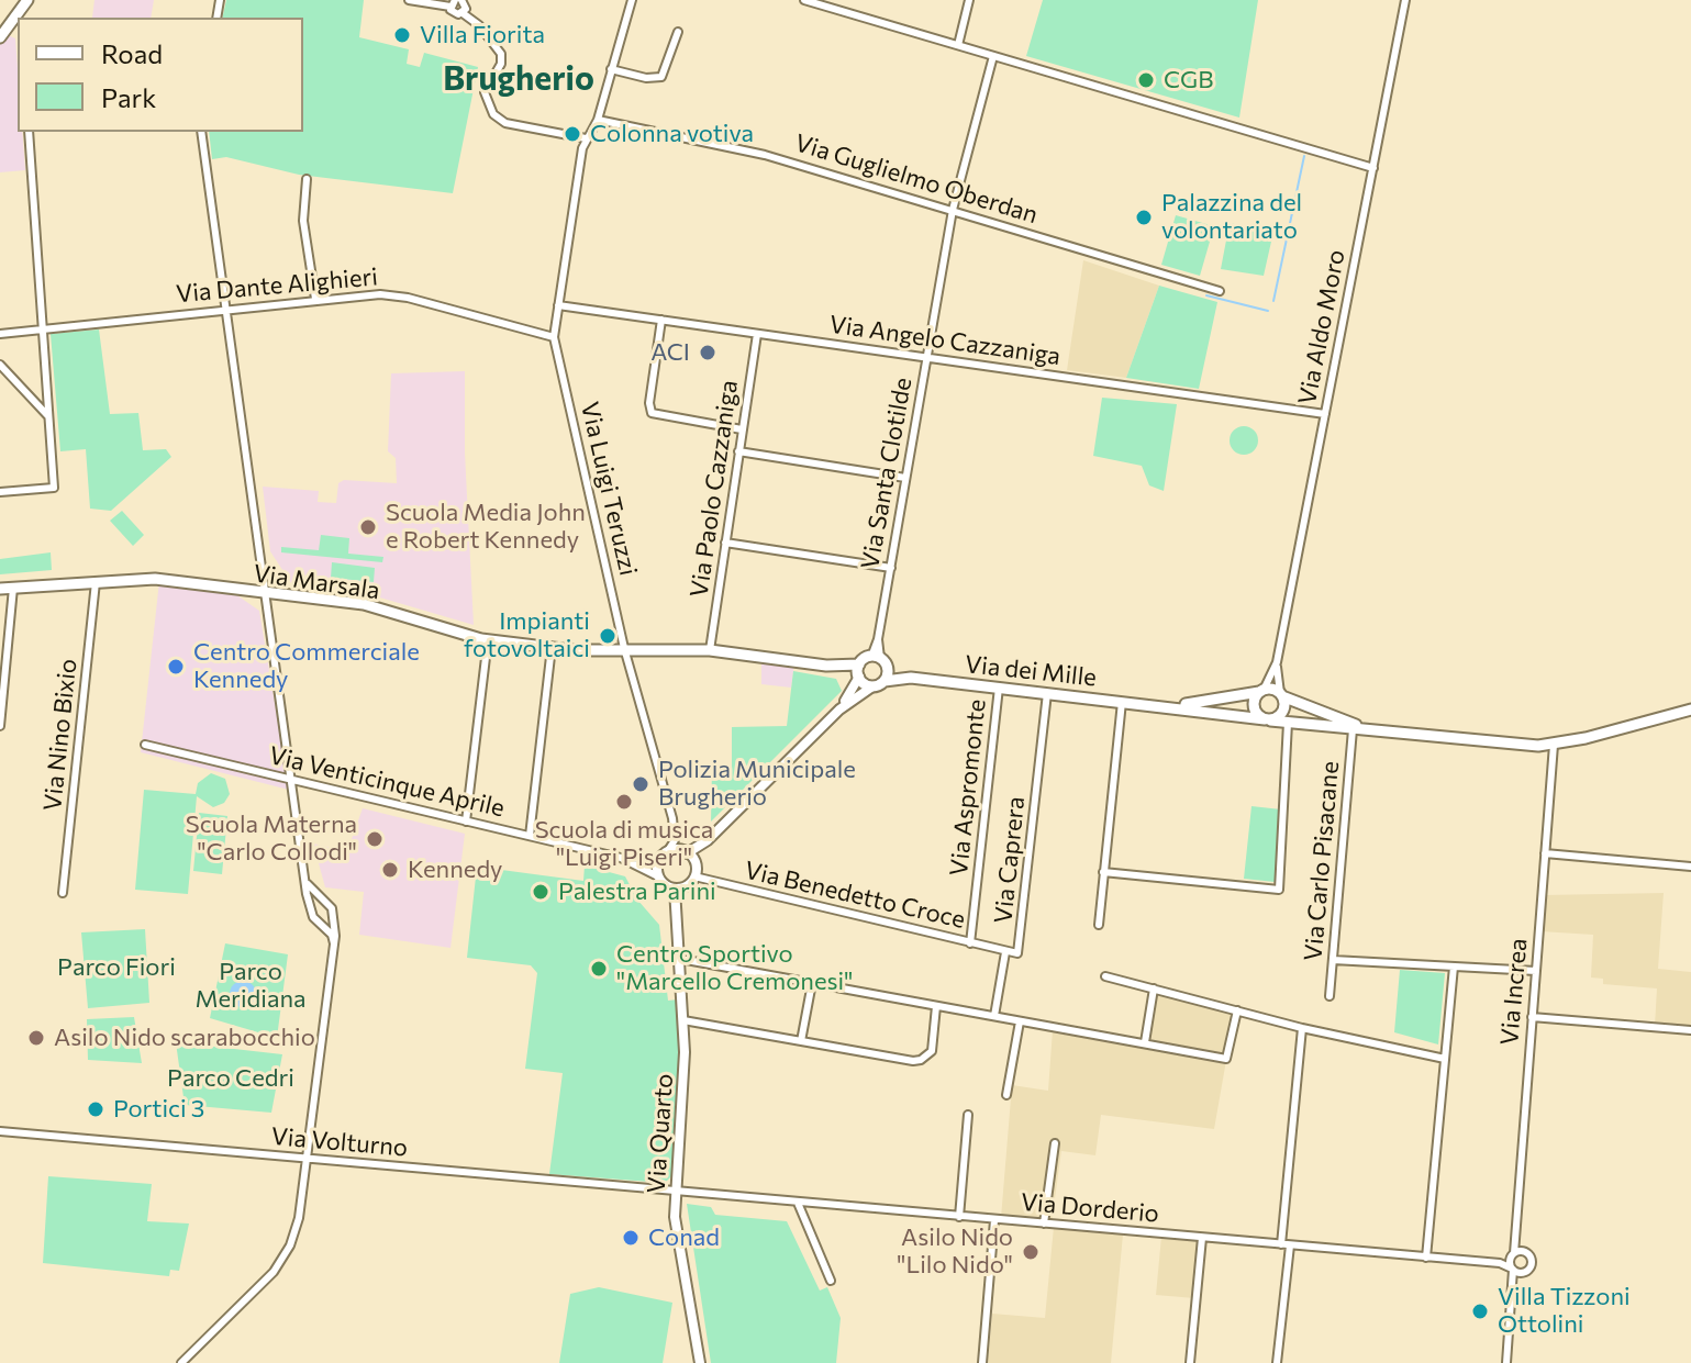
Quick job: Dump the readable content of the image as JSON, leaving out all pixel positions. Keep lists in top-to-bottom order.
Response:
{
  "streets": {
    "main road": ["Via Marsala", "Via dei Mille"],
    "street": [
      "Via Guglielmo Oberdan",
      "Via Dante Alighieri",
      "Via Aldo Moro",
      "Via Angelo Cazzaniga",
      "Via Santa Clotilde",
      "Via Luigi Teruzzi",
      "Via Paolo Cazzaniga",
      "Via Nino Bixio",
      "Via Venticinque Aprile",
      "Via Aspromonte",
      "Via Caprera",
      "Via Carlo Pisacane",
      "Via Benedetto Croce",
      "Via Increa",
      "Via Quarto",
      "Via Volturno",
      "Via Dorderio"
    ]
  },
  "crossings": [
    ["Via Guglielmo Oberdan", "Via Santa Clotilde"],
    ["Via Dante Alighieri", "Via Luigi Teruzzi"],
    ["Via Aldo Moro", "Via Angelo Cazzaniga"],
    ["Via Aldo Moro", "Via dei Mille"],
    ["Via Angelo Cazzaniga", "Via Santa Clotilde"],
    ["Via Angelo Cazzaniga", "Via Paolo Cazzaniga"],
    ["Via Santa Clotilde", "Via dei Mille"],
    ["Via Luigi Teruzzi", "Via Marsala"],
    ["Via Marsala", "Via Nino Bixio"],
    ["Via dei Mille", "Via Aspromonte"],
    ["Via dei Mille", "Via Caprera"],
    ["Via dei Mille", "Via Carlo Pisacane"],
    ["Via dei Mille", "Via Increa"],
    ["Via Venticinque Aprile", "Via Benedetto Croce"],
    ["Via Venticinque Aprile", "Via Quarto"],
    ["Via Aspromonte", "Via Benedetto Croce"],
    ["Via Caprera", "Via Benedetto Croce"],
    ["Via Benedetto Croce", "Via Quarto"],
    ["Via Increa", "Via Dorderio"],
    ["Via Quarto", "Via Volturno"],
    ["Via Quarto", "Via Dorderio"],
    ["Via Volturno", "Via Dorderio"]
  ],
  "districts": ["Brugherio"],
  "parks": ["Parco Fiori", "Parco Meridiana", "Parco Cedri"],
  "places": [
    "Villa Fiorita",
    "CGB",
    "Colonna votiva",
    "Palazzina del volontariato",
    "ACI",
    "Scuola Media John e Robert Kennedy",
    "Impianti fotovoltaici",
    "Centro Commerciale Kennedy",
    "Polizia Municipale Brugherio",
    "Scuola di musica \"Luigi Piseri\"",
    "Scuola Materna \"Carlo Collodi\"",
    "Kennedy",
    "Palestra Parini",
    "Centro Sportivo \"Marcello Cremonesi\"",
    "Asilo Nido scarabocchio",
    "Portici 3",
    "Conad",
    "Asilo Nido \"Lilo Nido\"",
    "Villa Tizzoni Ottolini"
  ],
  "legend": ["Road", "Park"]
}
